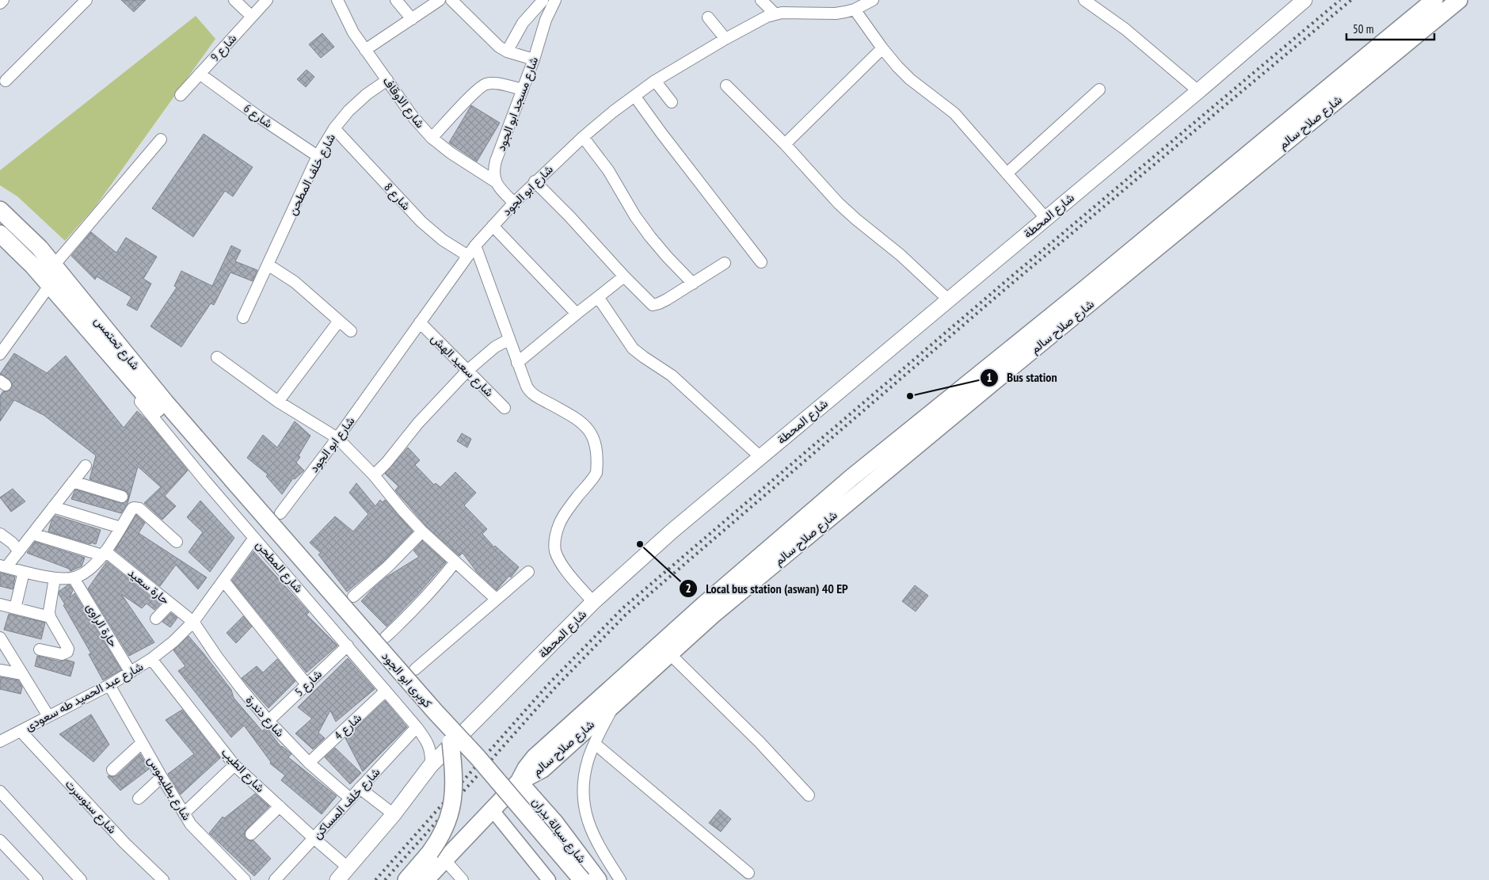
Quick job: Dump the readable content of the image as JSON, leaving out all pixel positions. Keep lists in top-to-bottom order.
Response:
{
  "streets": {
    "main road": [
      "شارع صلاح سالم",
      "شارع المحطة",
      "شارع تحتمس",
      "كوبرى ابو الجود",
      "شارع سيالة بدران"
    ],
    "street": [
      "شارع 9",
      "شارع الاوقاف",
      "شارع مسجد ابو الجود",
      "شارع 6",
      "شارع خلف المطحن",
      "شارع ابو الجود",
      "شارع 8",
      "شارع سعيد الهش",
      "شارع المطحن",
      "حارة سعيد",
      "حارة الراوى",
      "شارع 5",
      "شارع عبد الحميد طه سعودى",
      "شارع دندرة",
      "شارع 4",
      "شارع الطيب",
      "شارع بطليموس",
      "شارع خلف المساكن",
      "شارع سنوسرت"
    ]
  },
  "crossings": [
    ["شارع 9", "شارع 6"],
    ["شارع الاوقاف", "شارع مسجد ابو الجود"],
    ["شارع الاوقاف", "شارع خلف المطحن"],
    ["شارع 6", "شارع خلف المطحن"],
    ["شارع صلاح سالم", "شارع سيالة بدران"],
    ["شارع خلف المطحن", "شارع 8"],
    ["شارع ابو الجود", "شارع 8"],
    ["شارع ابو الجود", "شارع سعيد الهش"],
    ["شارع المحطة", "شارع المطحن"],
    ["شارع المحطة", "شارع الطيب"],
    ["شارع تحتمس", "شارع المطحن"],
    ["شارع تحتمس", "كوبرى ابو الجود"],
    ["شارع المطحن", "شارع 5"],
    ["شارع المطحن", "شارع عبد الحميد طه سعودى"],
    ["شارع المطحن", "شارع 4"],
    ["شارع المطحن", "شارع خلف المساكن"],
    ["حارة سعيد", "شارع عبد الحميد طه سعودى"],
    ["حارة سعيد", "شارع دندرة"],
    ["حارة الراوى", "شارع عبد الحميد طه سعودى"],
    ["شارع 5", "شارع دندرة"],
    ["شارع عبد الحميد طه سعودى", "شارع دندرة"],
    ["شارع عبد الحميد طه سعودى", "شارع الطيب"],
    ["شارع عبد الحميد طه سعودى", "شارع بطليموس"],
    ["شارع عبد الحميد طه سعودى", "شارع سنوسرت"],
    ["شارع دندرة", "شارع 4"],
    ["شارع دندرة", "شارع خلف المساكن"],
    ["شارع الطيب", "شارع خلف المساكن"]
  ],
  "places": ["Bus station", "Local bus station (aswan) 40 EP"],
  "scale_bar": "50 m"
}
